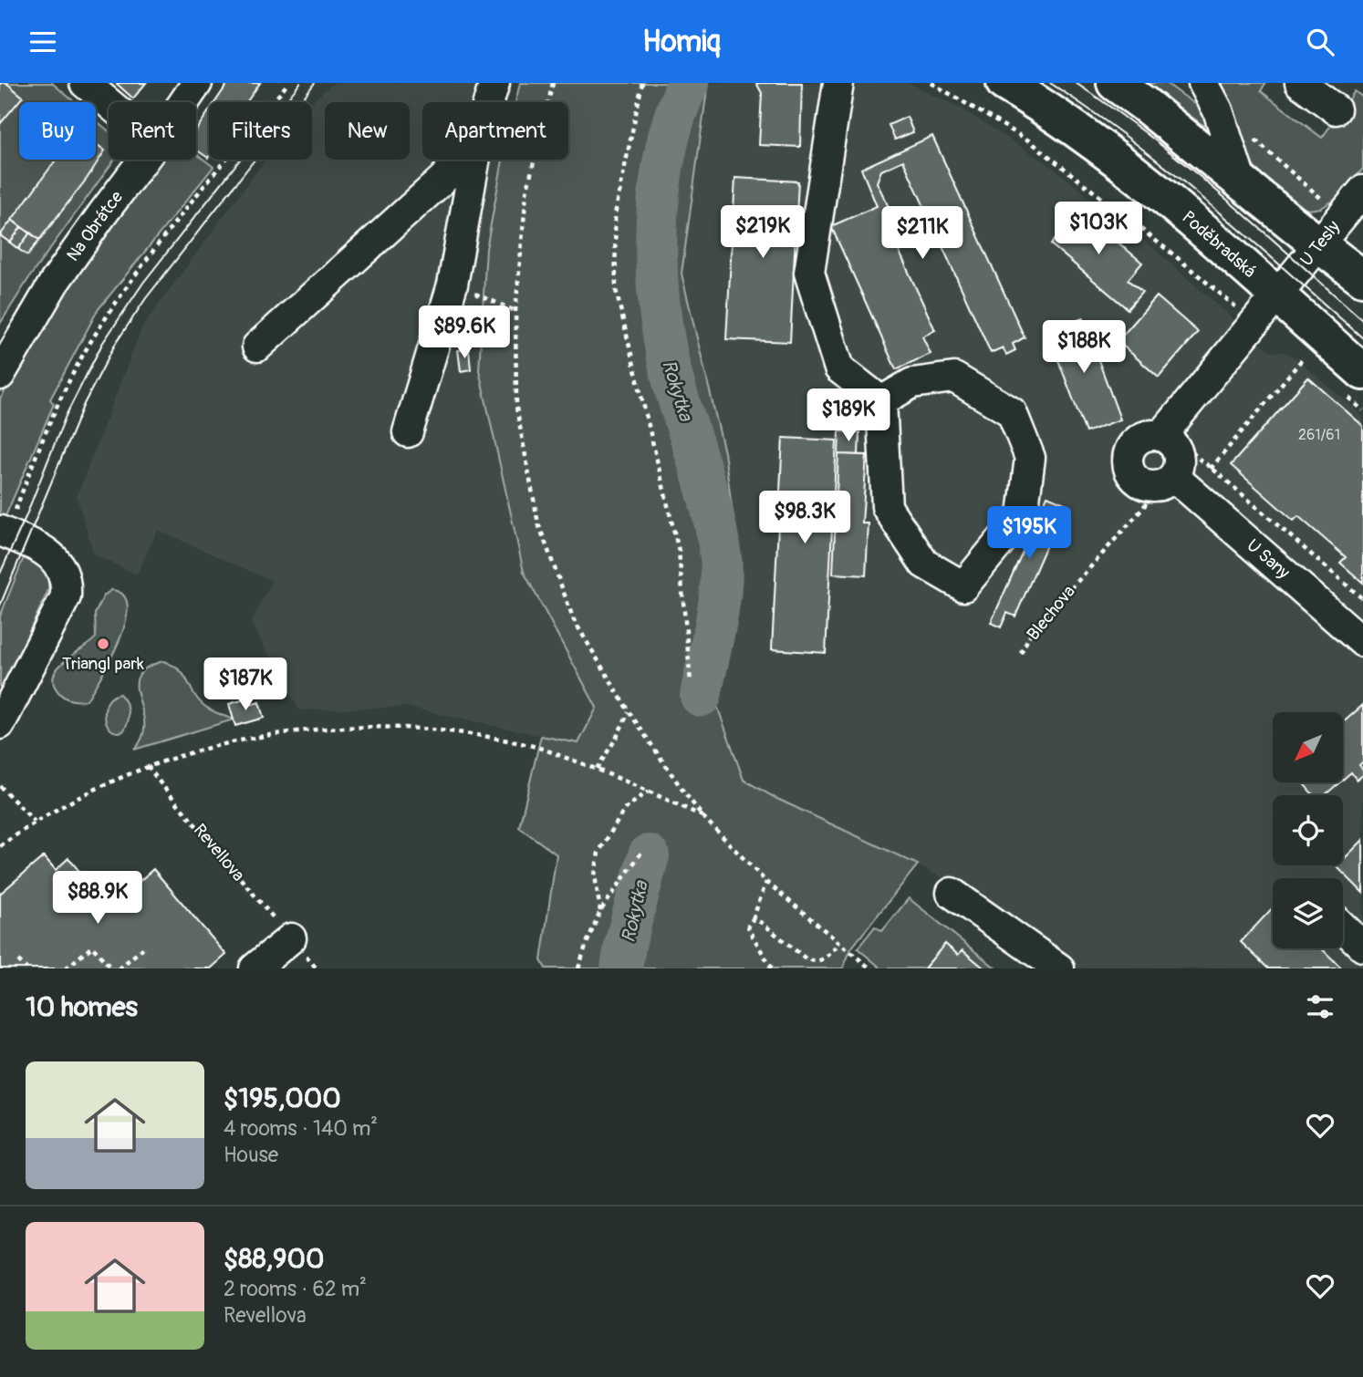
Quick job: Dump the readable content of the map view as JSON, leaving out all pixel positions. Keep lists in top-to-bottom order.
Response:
{
  "streets": {
    "main road": ["Poděbradská"],
    "street": ["Na Obrátce", "U Tesly", "U Sany"],
    "path": ["Blechova", "Revellova"]
  },
  "crossings": [
    ["U Tesly", "Poděbradská"],
    ["U Sany", "Blechova"]
  ],
  "water": ["Rokytka"],
  "places": ["Triangl park"],
  "house_numbers": ["261/61"],
  "north": "bottom left",
  "page": {
    "header": "Homiq",
    "chip": [
      "Buy",
      "Rent",
      "Filters",
      "New",
      "Apartment"
    ],
    "price": [
      "$103K",
      "$219K",
      "$211K",
      "$89.6K",
      "$188K",
      "$189K",
      "$98.3K",
      "$195K",
      "$187K",
      "$88.9K"
    ],
    "heading": "10 homes",
    "list": [
      {
        "name": "$195,000",
        "note": "4 rooms · 140 m² · House"
      },
      {
        "name": "$88,900",
        "note": "2 rooms · 62 m² · Revellova"
      }
    ]
  }
}
